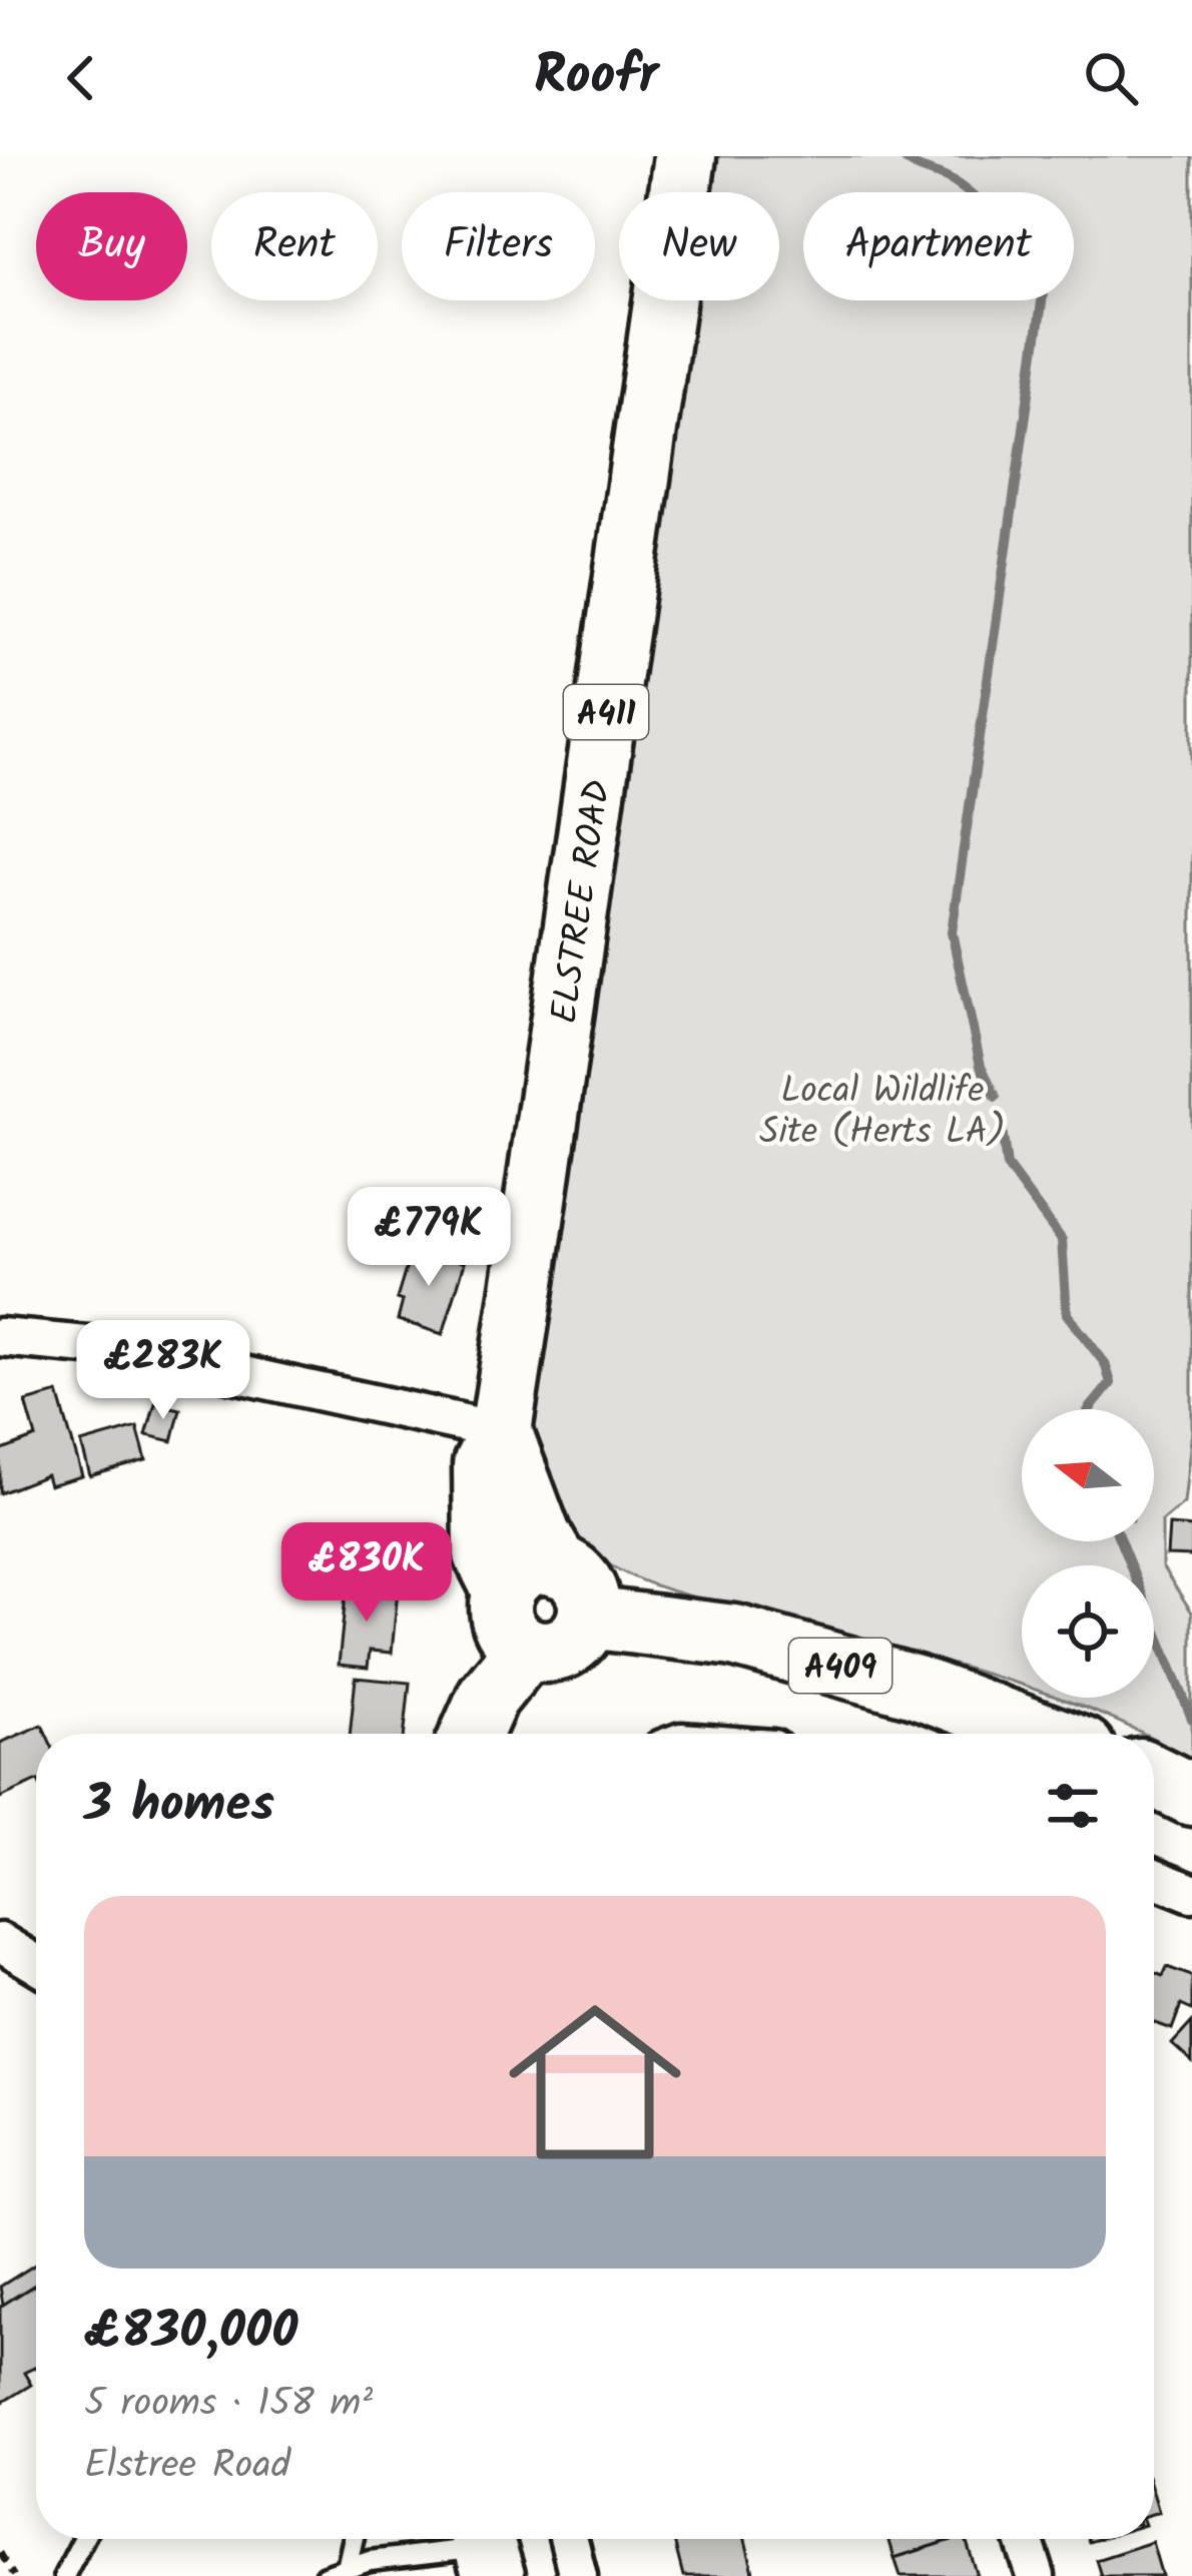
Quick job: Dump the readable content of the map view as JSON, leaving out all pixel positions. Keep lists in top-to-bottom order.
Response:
{
  "streets": {
    "main road": ["A411", "ELSTREE ROAD", "A409"]
  },
  "crossings": [
    ["ELSTREE ROAD", "A409"]
  ],
  "parks": ["Local Wildlife Site (Herts LA)"],
  "north": "left",
  "page": {
    "header": "Roofr",
    "chip": [
      "Buy",
      "Rent",
      "Filters",
      "New",
      "Apartment"
    ],
    "price": ["£779K", "£283K", "£830K"],
    "heading": "3 homes",
    "list": [
      {
        "name": "£830,000",
        "note": "5 rooms · 158 m² · Elstree Road"
      }
    ]
  }
}
